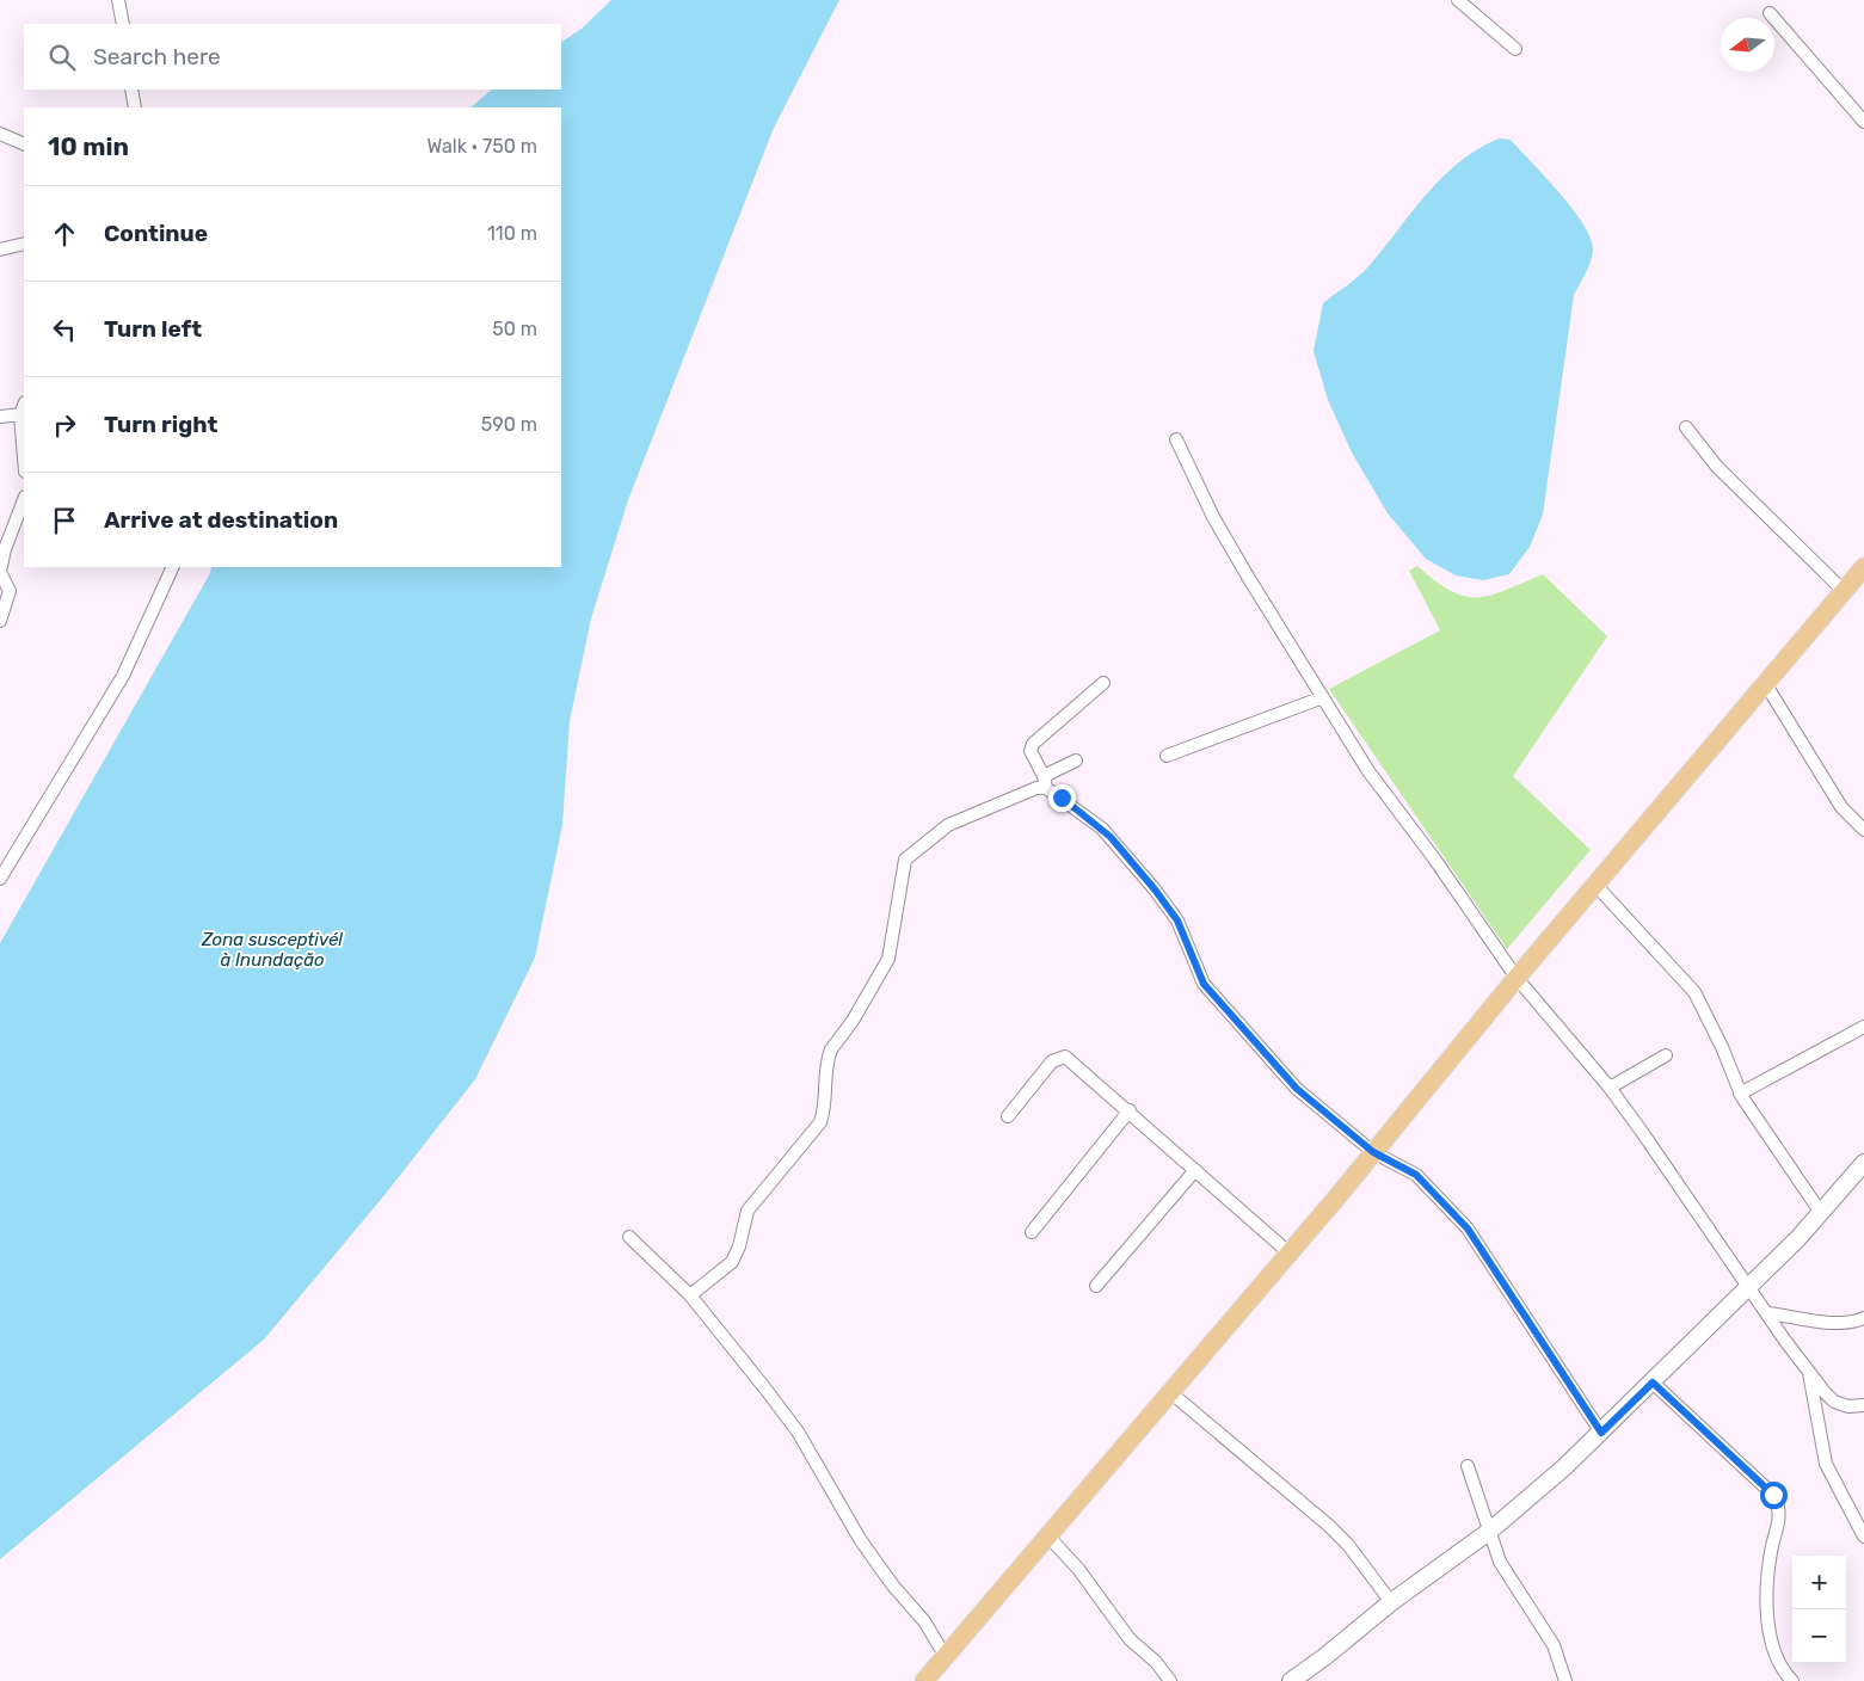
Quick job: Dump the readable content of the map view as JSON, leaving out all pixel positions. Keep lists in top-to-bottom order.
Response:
{
  "water": ["Zona susceptivél à Inundação"],
  "north": "left",
  "page": {
    "search": "Search here",
    "heading": ["10 min", "Walk · 750 m"],
    "list": [
      ["Continue", "110 m"],
      ["Turn left", "50 m"],
      ["Turn right", "590 m"],
      "Arrive at destination"
    ],
    "map_buttons": ["+", "−"]
  }
}
